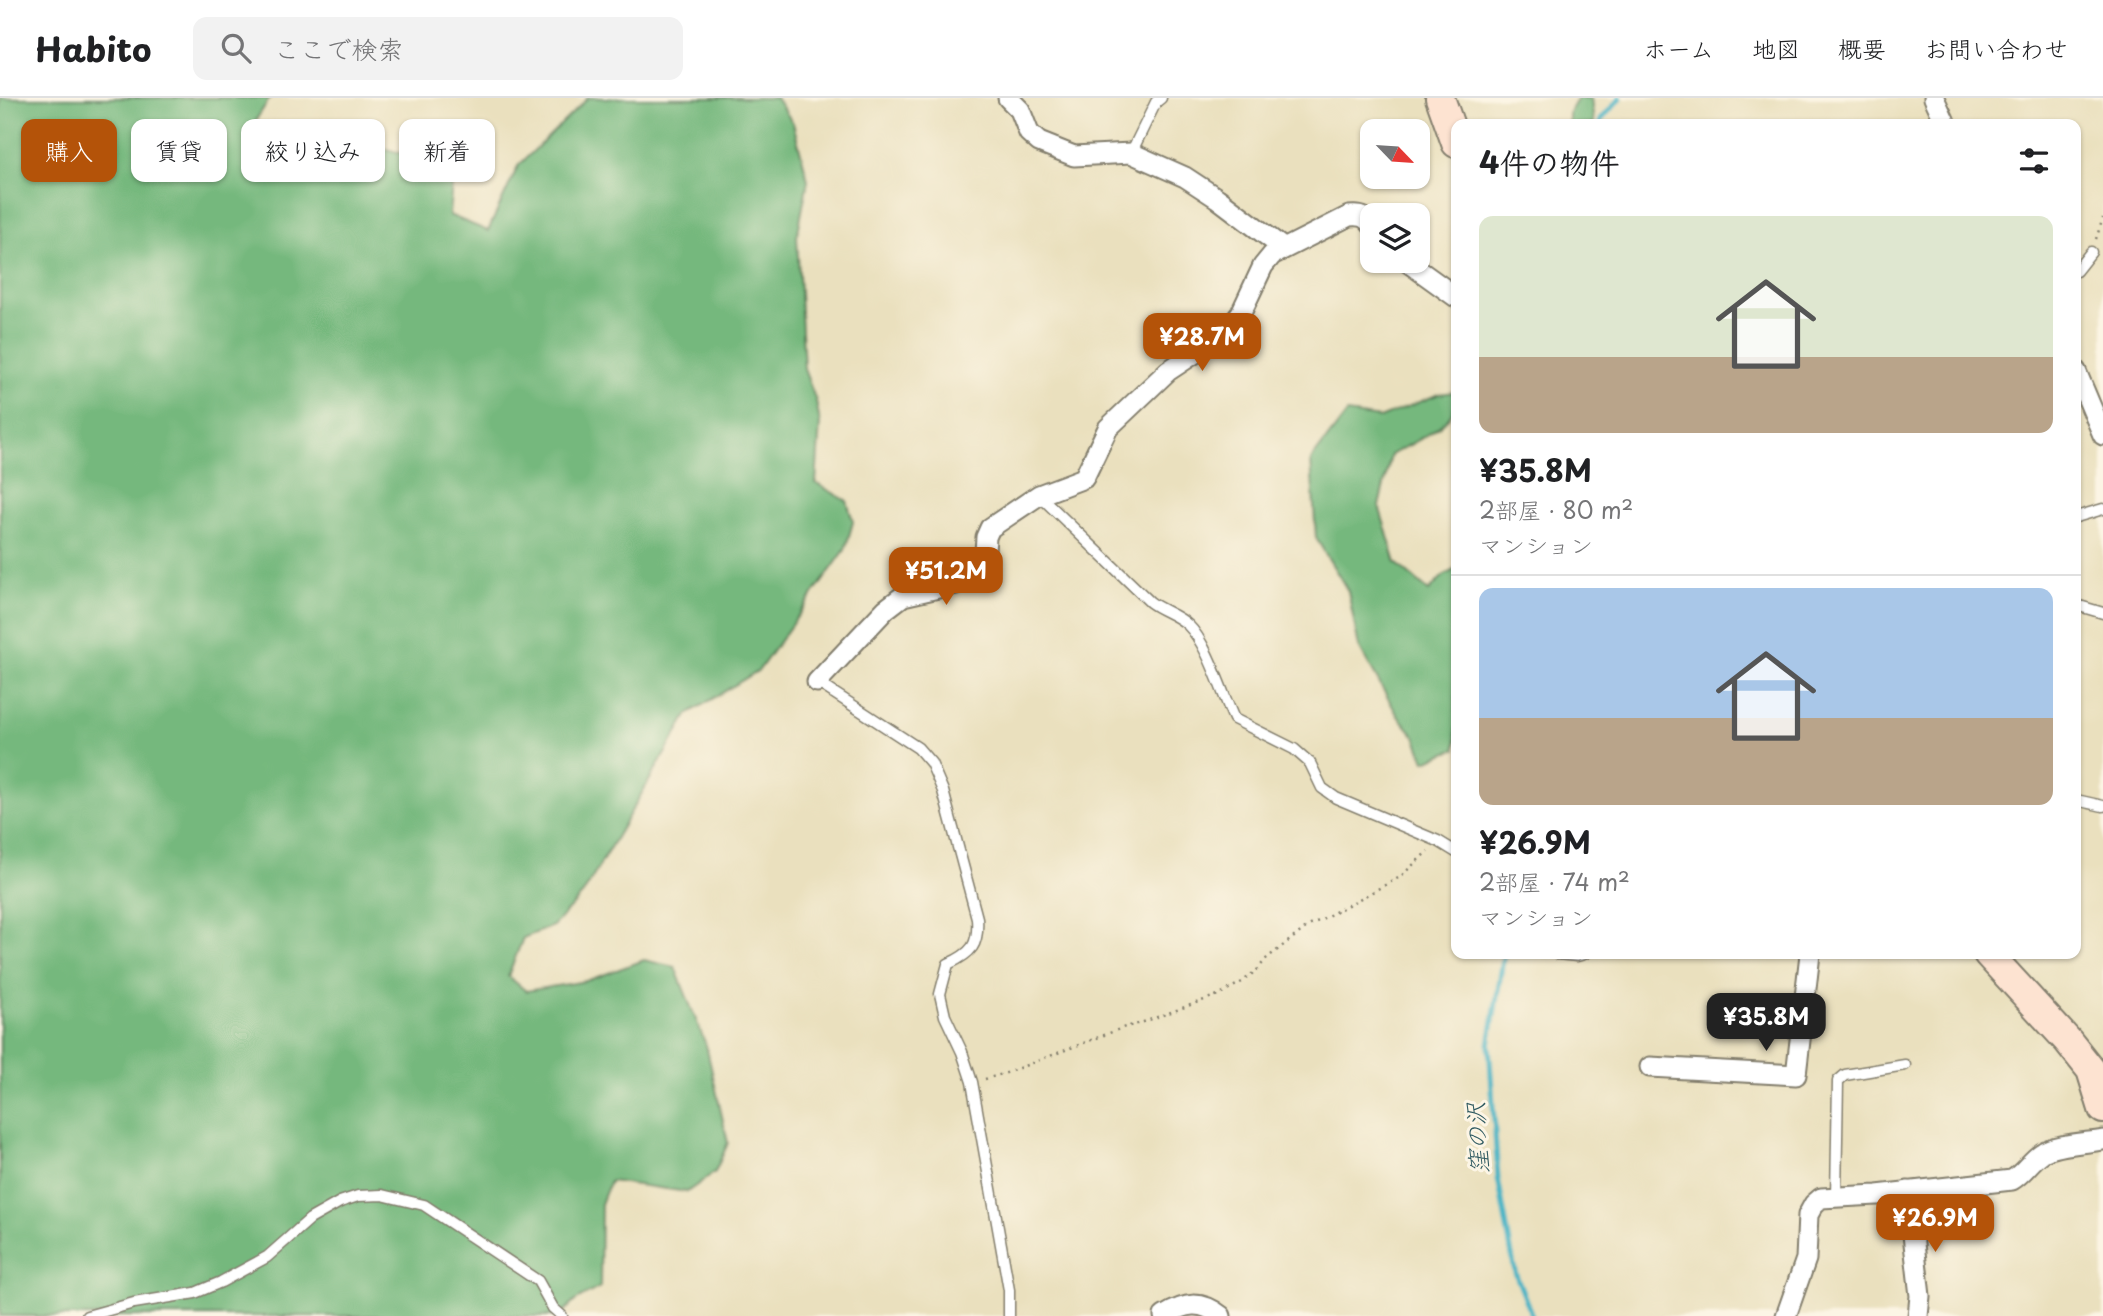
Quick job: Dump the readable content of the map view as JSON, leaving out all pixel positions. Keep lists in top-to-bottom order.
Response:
{
  "water": ["窪の沢"],
  "north": "bottom right",
  "page": {
    "header": "Habito",
    "search": "ここで検索",
    "nav": [
      "ホーム",
      "地図",
      "概要",
      "お問い合わせ"
    ],
    "chip": [
      "購入",
      "賃貸",
      "絞り込み",
      "新着"
    ],
    "heading": "4件の物件",
    "list": [
      {
        "name": "¥35.8M",
        "note": "2部屋 · 80 m² · マンション"
      },
      {
        "name": "¥26.9M",
        "note": "2部屋 · 74 m² · マンション"
      }
    ],
    "price": [
      "¥28.7M",
      "¥51.2M",
      "¥35.8M",
      "¥26.9M"
    ]
  }
}
